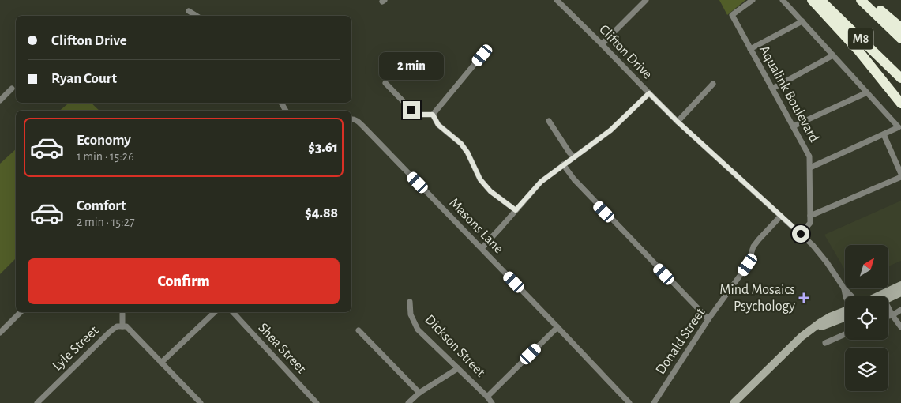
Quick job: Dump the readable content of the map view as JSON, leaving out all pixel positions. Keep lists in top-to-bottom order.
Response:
{
  "streets": {
    "highway": ["M8"],
    "street": [
      "Clifton Drive",
      "Aqualink Boulevard",
      "Masons Lane",
      "Donald Street",
      "Dickson Street",
      "Lyle Street",
      "Shea Street"
    ]
  },
  "crossings": [
    ["Clifton Drive", "Aqualink Boulevard"],
    ["Clifton Drive", "Donald Street"]
  ],
  "places": {
    "health": ["Mind Mosaics Psychology"]
  },
  "north": "top right",
  "page": {
    "banner": ["Clifton Drive", "Ryan Court"],
    "bubble": "2 min",
    "list": [
      {
        "name": "Economy",
        "note": "1 min · 15:26",
        "value": "$3.61"
      },
      {
        "name": "Comfort",
        "note": "2 min · 15:27",
        "value": "$4.88"
      }
    ],
    "buttons": "Confirm"
  }
}
